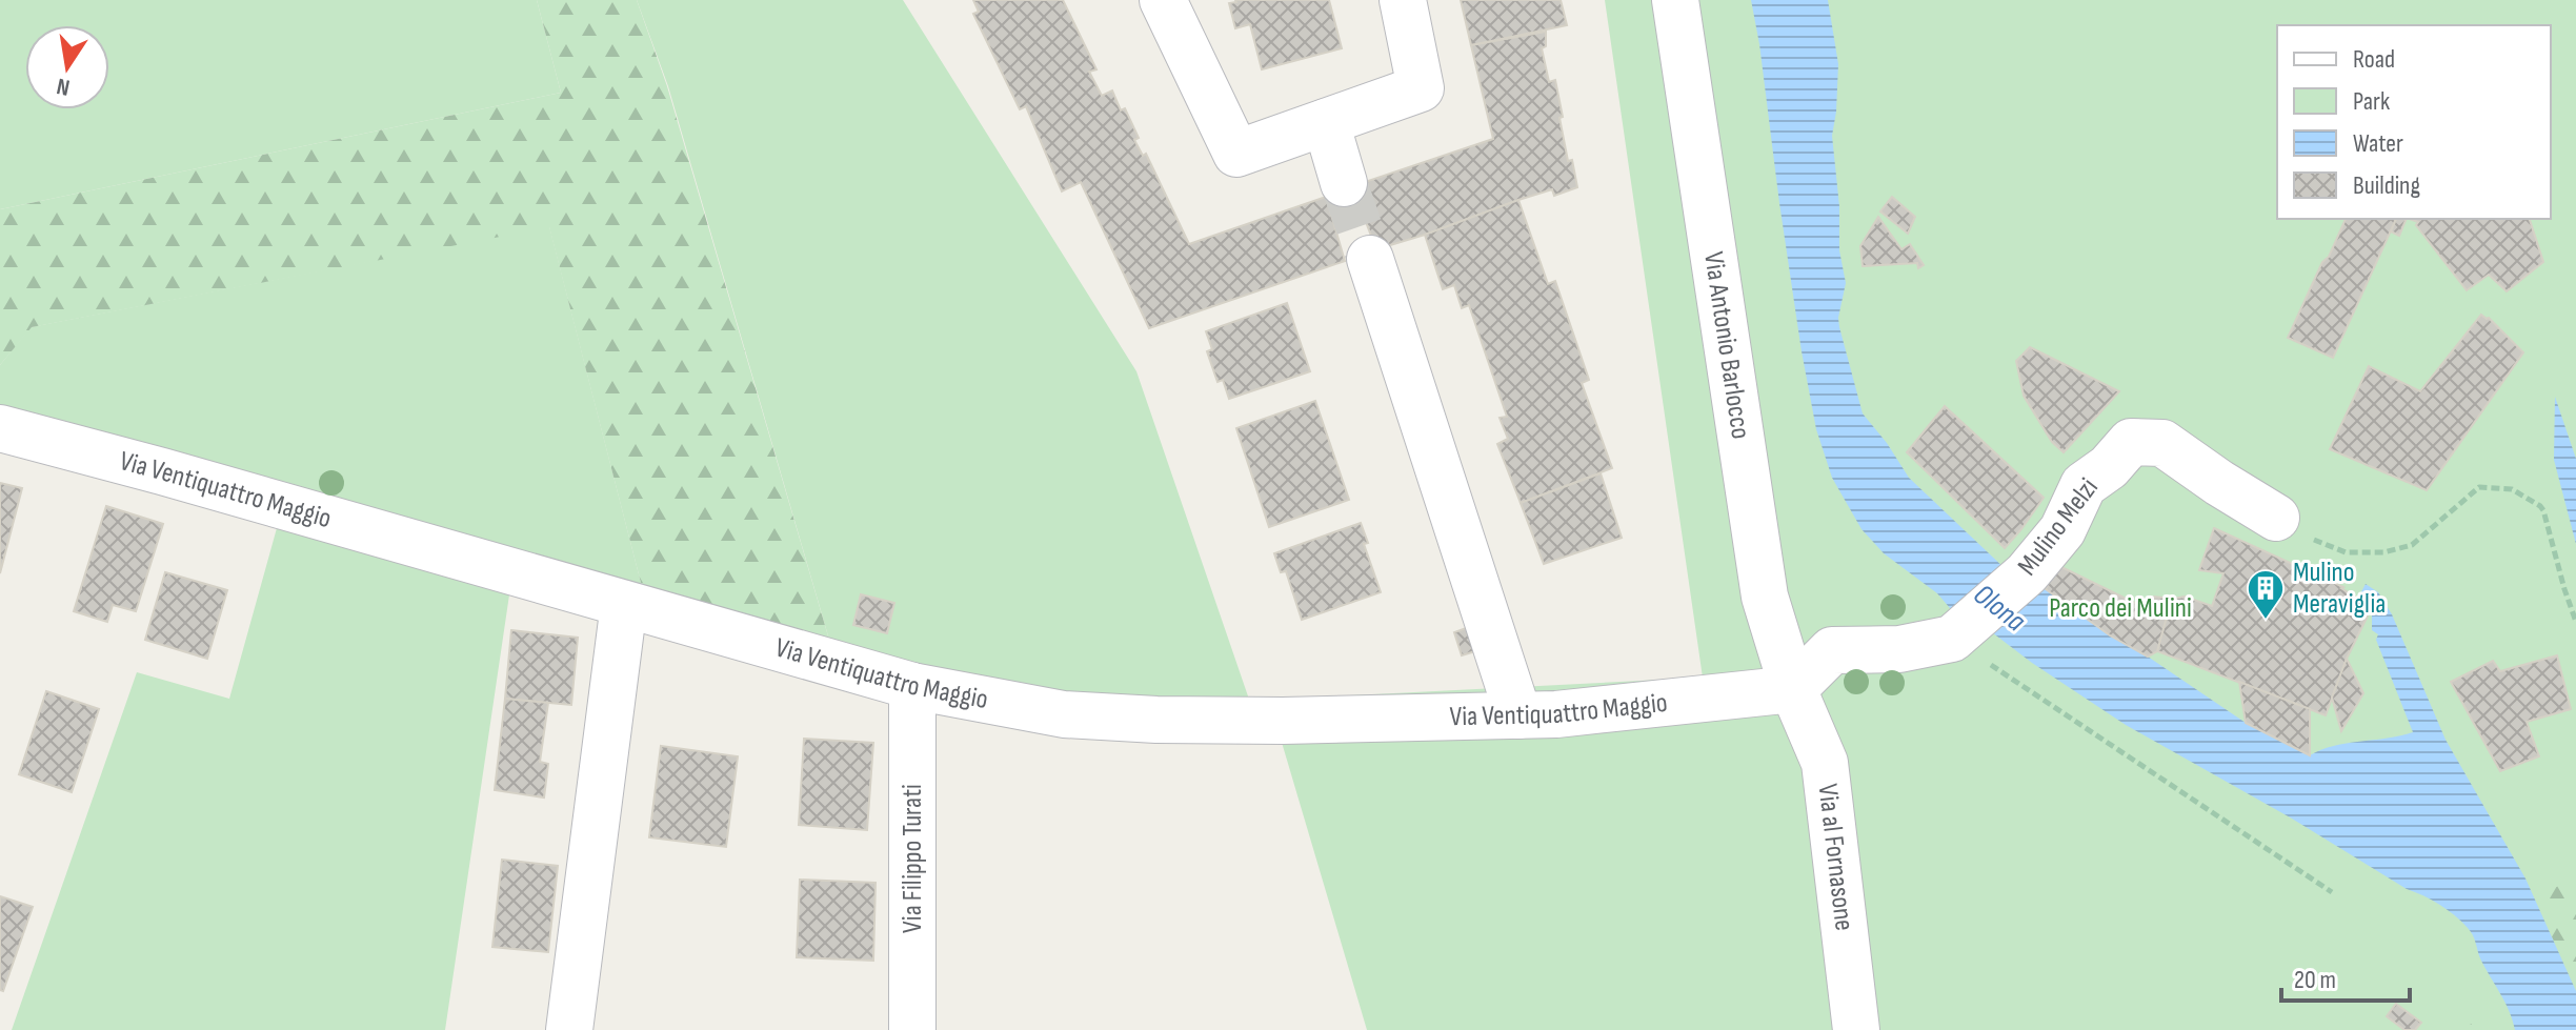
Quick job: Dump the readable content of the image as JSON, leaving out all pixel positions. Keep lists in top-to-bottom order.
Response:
{
  "streets": {
    "street": [
      "Via Antonio Barlocco",
      "Via Ventiquattro Maggio",
      "Mulino Melzi",
      "Via al Fornasone",
      "Via Filippo Turati"
    ]
  },
  "crossings": [
    ["Via Antonio Barlocco", "Via Ventiquattro Maggio"],
    ["Via Antonio Barlocco", "Mulino Melzi"],
    ["Via Antonio Barlocco", "Via al Fornasone"],
    ["Via Ventiquattro Maggio", "Mulino Melzi"],
    ["Via Ventiquattro Maggio", "Via al Fornasone"],
    ["Via Ventiquattro Maggio", "Via Filippo Turati"],
    ["Mulino Melzi", "Via al Fornasone"]
  ],
  "water": ["Olona"],
  "parks": ["Parco dei Mulini"],
  "places": {
    "building": ["Mulino Meraviglia"]
  },
  "legend": [
    "Road",
    "Park",
    "Water",
    "Building"
  ],
  "scale_bar": "20 m",
  "north": "bottom"
}
